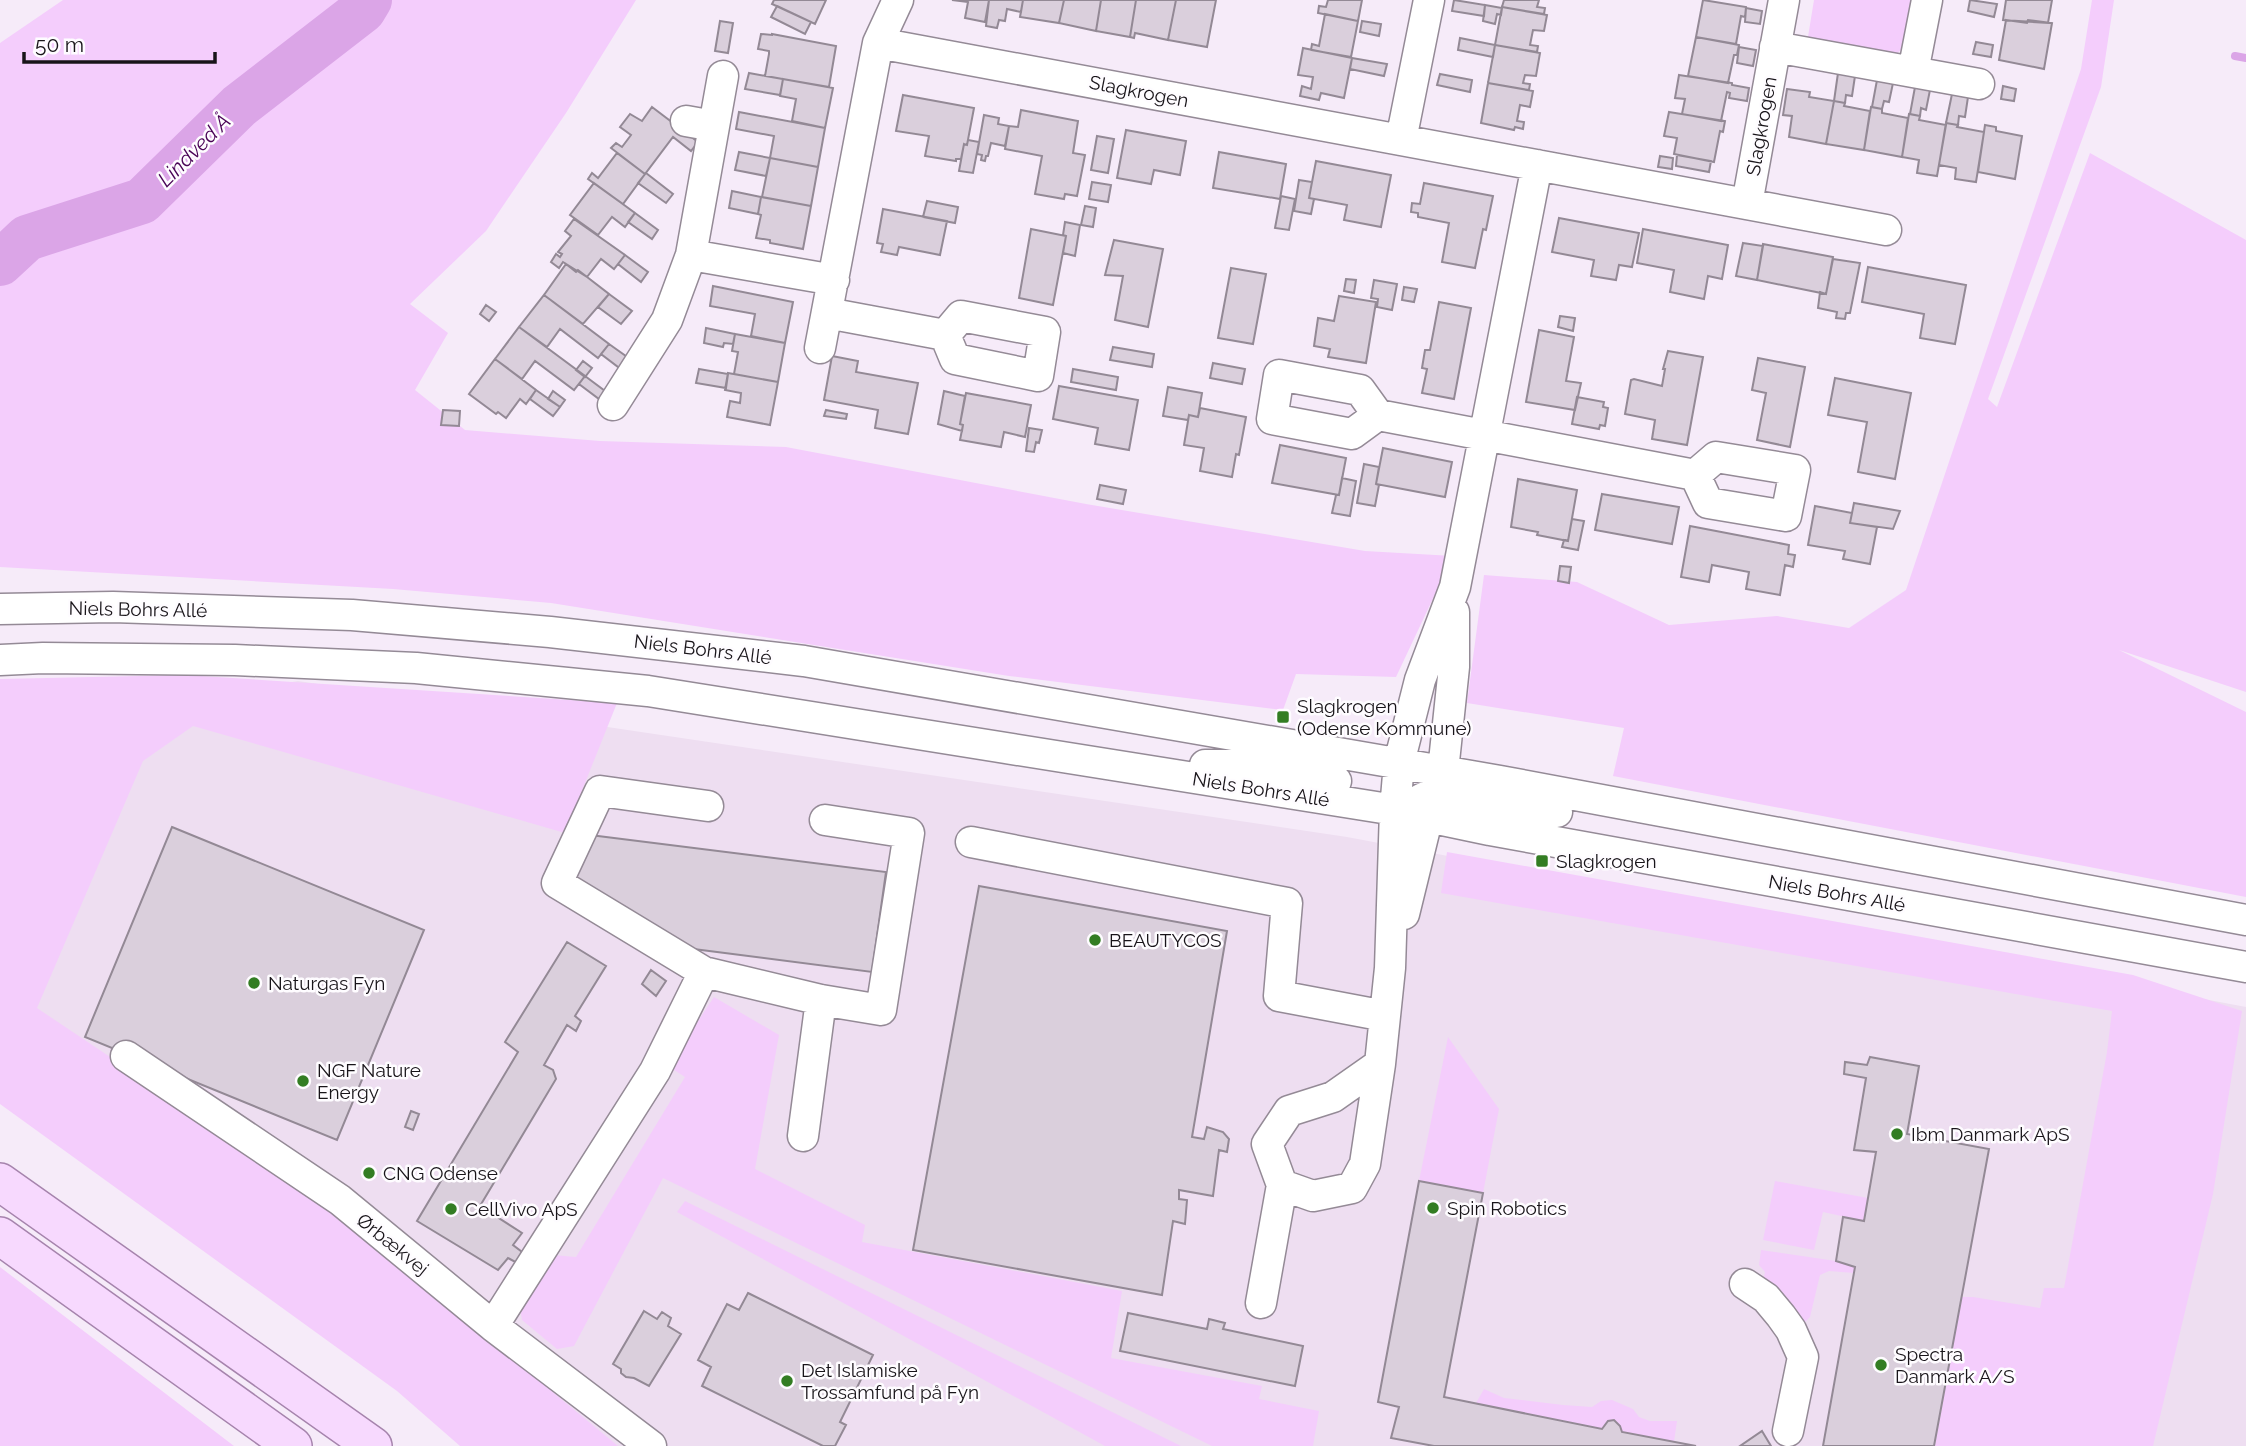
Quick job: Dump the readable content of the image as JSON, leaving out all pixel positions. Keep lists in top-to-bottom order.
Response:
{
  "streets": {
    "street": ["Slagkrogen", "Niels Bohrs Allé", "Ørbækvej"]
  },
  "water": ["Lindved Å"],
  "places": {
    "transit": ["Slagkrogen (Odense Kommune)", "Slagkrogen"],
    "other": [
      "BEAUTYCOS",
      "Naturgas Fyn",
      "NGF Nature Energy",
      "Ibm Danmark ApS",
      "CNG Odense",
      "Spin Robotics",
      "CellVivo ApS",
      "Spectra Danmark A/S",
      "Det Islamiske Trossamfund på Fyn"
    ]
  },
  "scale_bar": "50 m"
}
